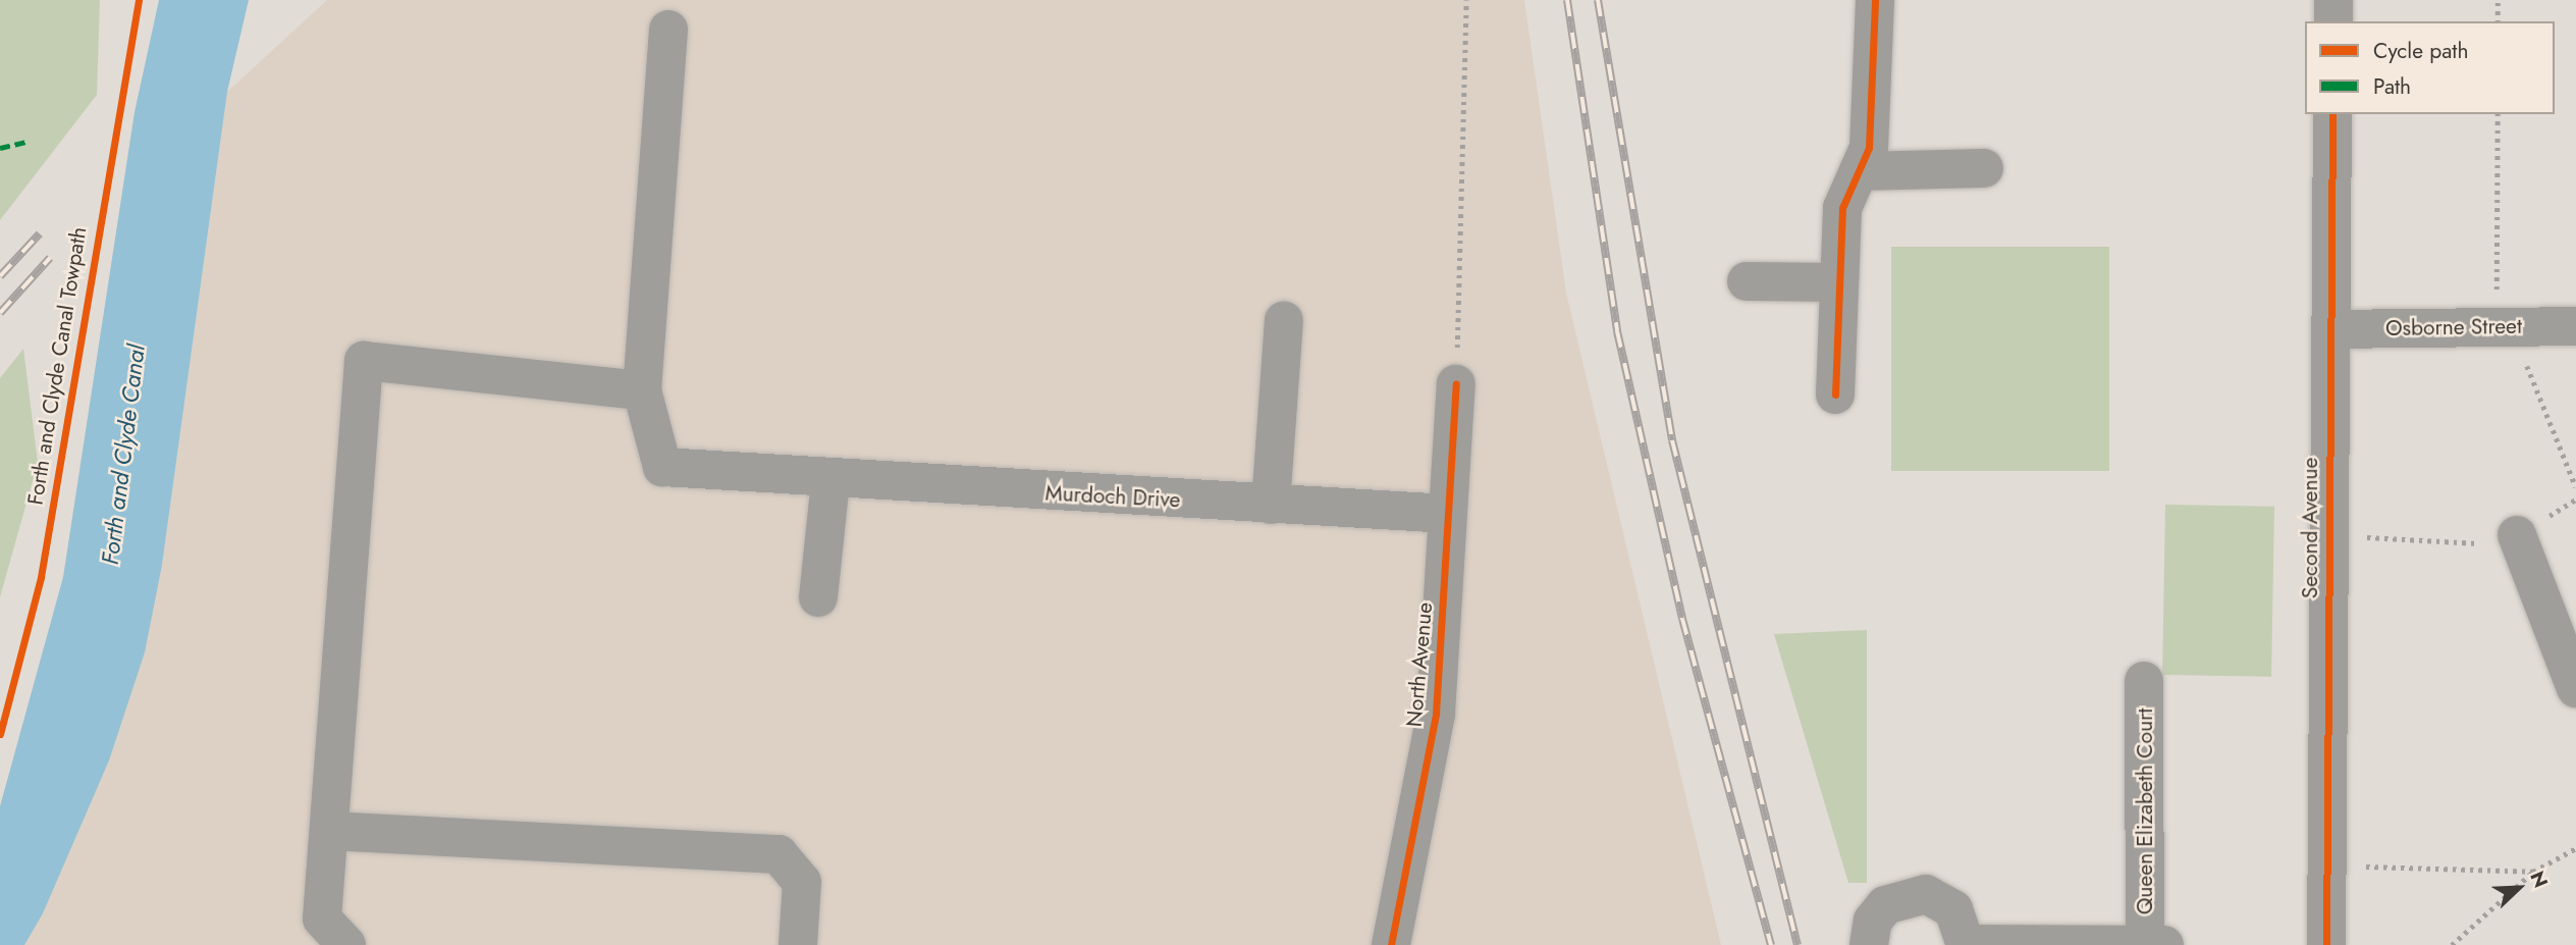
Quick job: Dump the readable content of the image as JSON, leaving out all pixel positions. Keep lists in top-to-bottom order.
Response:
{
  "streets": {
    "street": [
      "Osborne Street",
      "Murdoch Drive",
      "Second Avenue",
      "North Avenue",
      "Queen Elizabeth Court"
    ],
    "cycle path": ["Forth and Clyde Canal Towpath"]
  },
  "crossings": [
    ["Osborne Street", "Second Avenue"],
    ["Murdoch Drive", "North Avenue"]
  ],
  "water": ["Forth and Clyde Canal"],
  "legend": ["Cycle path", "Path"],
  "north": "top right"
}
